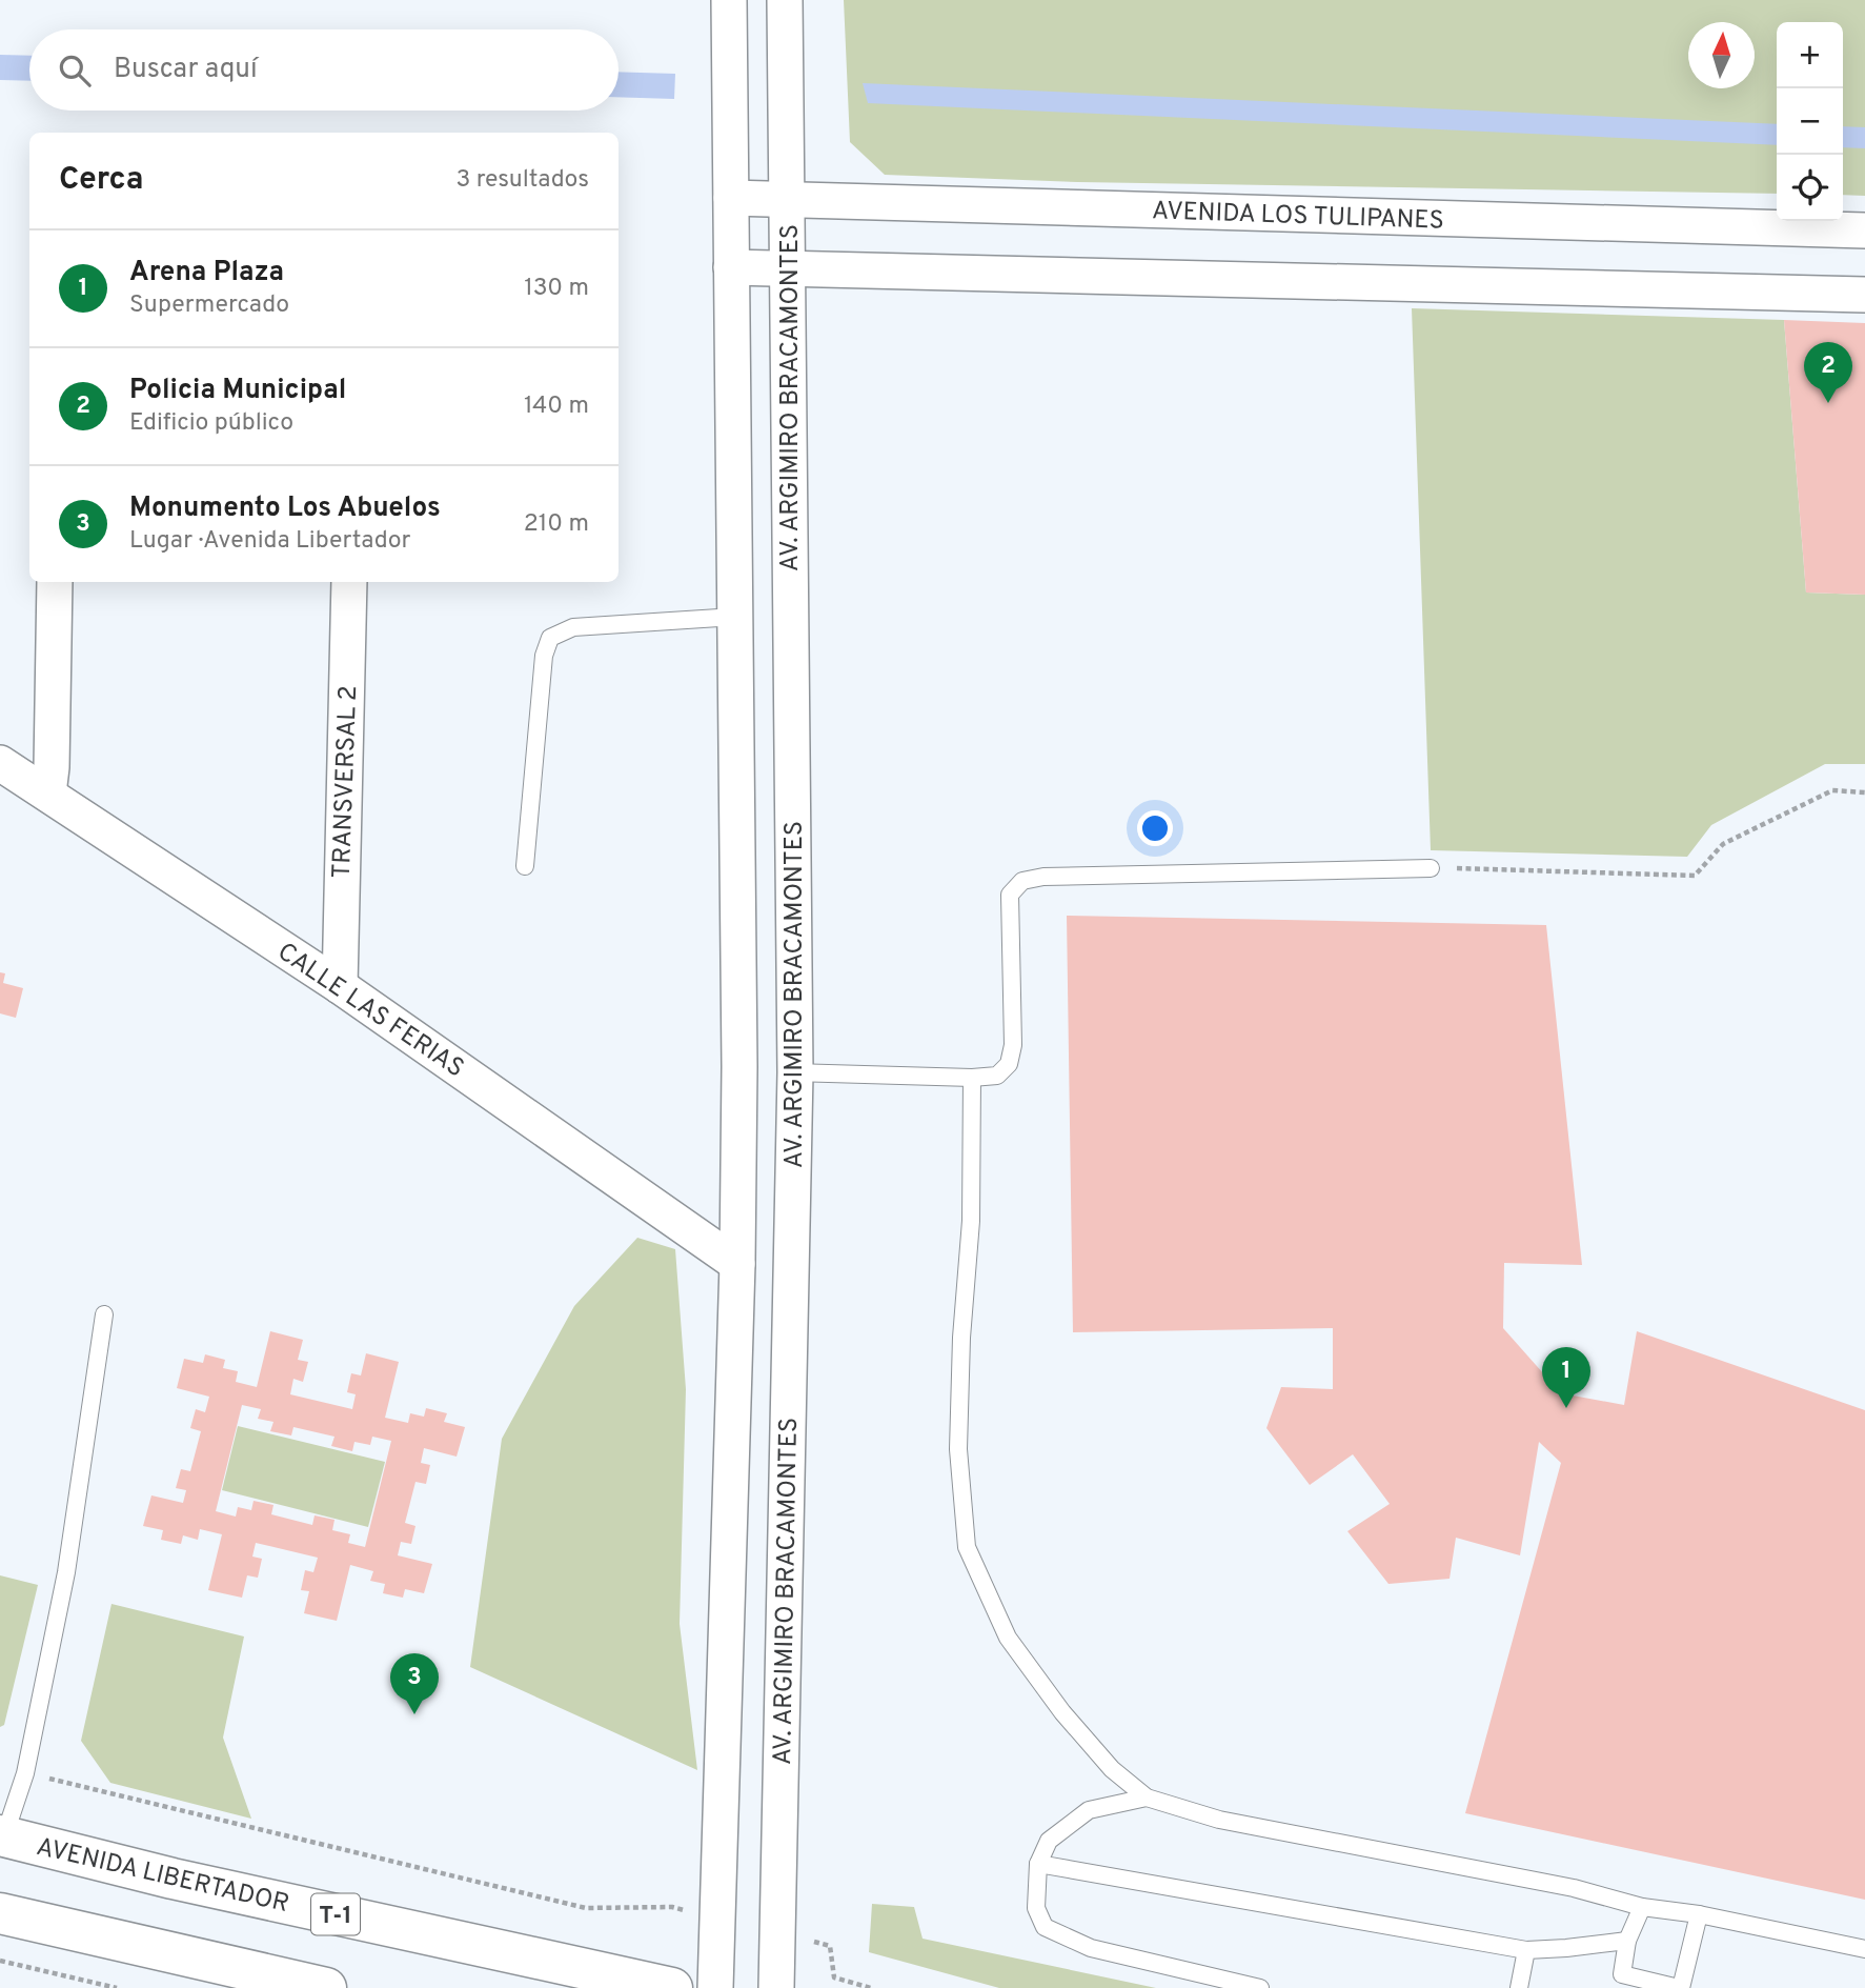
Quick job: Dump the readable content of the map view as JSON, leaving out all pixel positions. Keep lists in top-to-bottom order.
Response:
{
  "streets": {
    "main road": ["AVENIDA LIBERTADOR", "T-1"],
    "street": [
      "AVENIDA LOS TULIPANES",
      "AV. ARGIMIRO BRACAMONTES",
      "TRANSVERSAL 2",
      "CALLE LAS FERIAS"
    ]
  },
  "crossings": [
    ["AVENIDA LOS TULIPANES", "AV. ARGIMIRO BRACAMONTES"],
    ["TRANSVERSAL 2", "CALLE LAS FERIAS"]
  ],
  "north": "top",
  "page": {
    "map_buttons": ["+", "−"],
    "search": "Buscar aquí",
    "heading": ["Cerca", "3 resultados"],
    "list": [
      {
        "mark": "1",
        "name": "Arena Plaza",
        "note": "Supermercado",
        "value": "130 m"
      },
      {
        "mark": "2",
        "name": "Policia Municipal",
        "note": "Edificio público",
        "value": "140 m"
      },
      {
        "mark": "3",
        "name": "Monumento Los Abuelos",
        "note": "Lugar · Avenida Libertador",
        "value": "210 m"
      }
    ],
    "pins": ["2", "1", "3"]
  }
}
